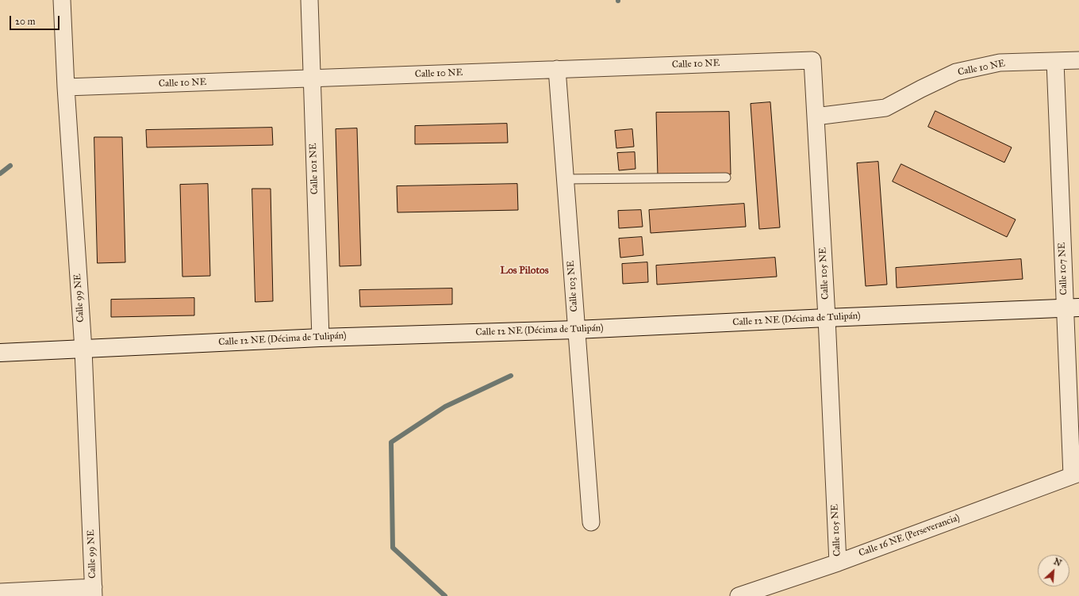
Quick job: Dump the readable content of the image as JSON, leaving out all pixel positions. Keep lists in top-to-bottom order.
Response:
{
  "streets": {
    "street": [
      "Calle 10 NE",
      "Calle 101 NE",
      "Calle 107 NE",
      "Calle 105 NE",
      "Calle 103 NE",
      "Calle 99 NE",
      "Calle 12 NE (Décima de Tulipán)",
      "Calle 16 NE (Perseverancia)"
    ]
  },
  "crossings": [
    ["Calle 10 NE", "Calle 101 NE"],
    ["Calle 10 NE", "Calle 107 NE"],
    ["Calle 10 NE", "Calle 105 NE"],
    ["Calle 10 NE", "Calle 103 NE"],
    ["Calle 10 NE", "Calle 99 NE"],
    ["Calle 101 NE", "Calle 12 NE (Décima de Tulipán)"],
    ["Calle 107 NE", "Calle 12 NE (Décima de Tulipán)"],
    ["Calle 107 NE", "Calle 16 NE (Perseverancia)"],
    ["Calle 105 NE", "Calle 12 NE (Décima de Tulipán)"],
    ["Calle 105 NE", "Calle 16 NE (Perseverancia)"],
    ["Calle 103 NE", "Calle 12 NE (Décima de Tulipán)"],
    ["Calle 99 NE", "Calle 12 NE (Décima de Tulipán)"]
  ],
  "districts": ["Los Pilotos"],
  "scale_bar": "20 m",
  "north": "top right"
}
